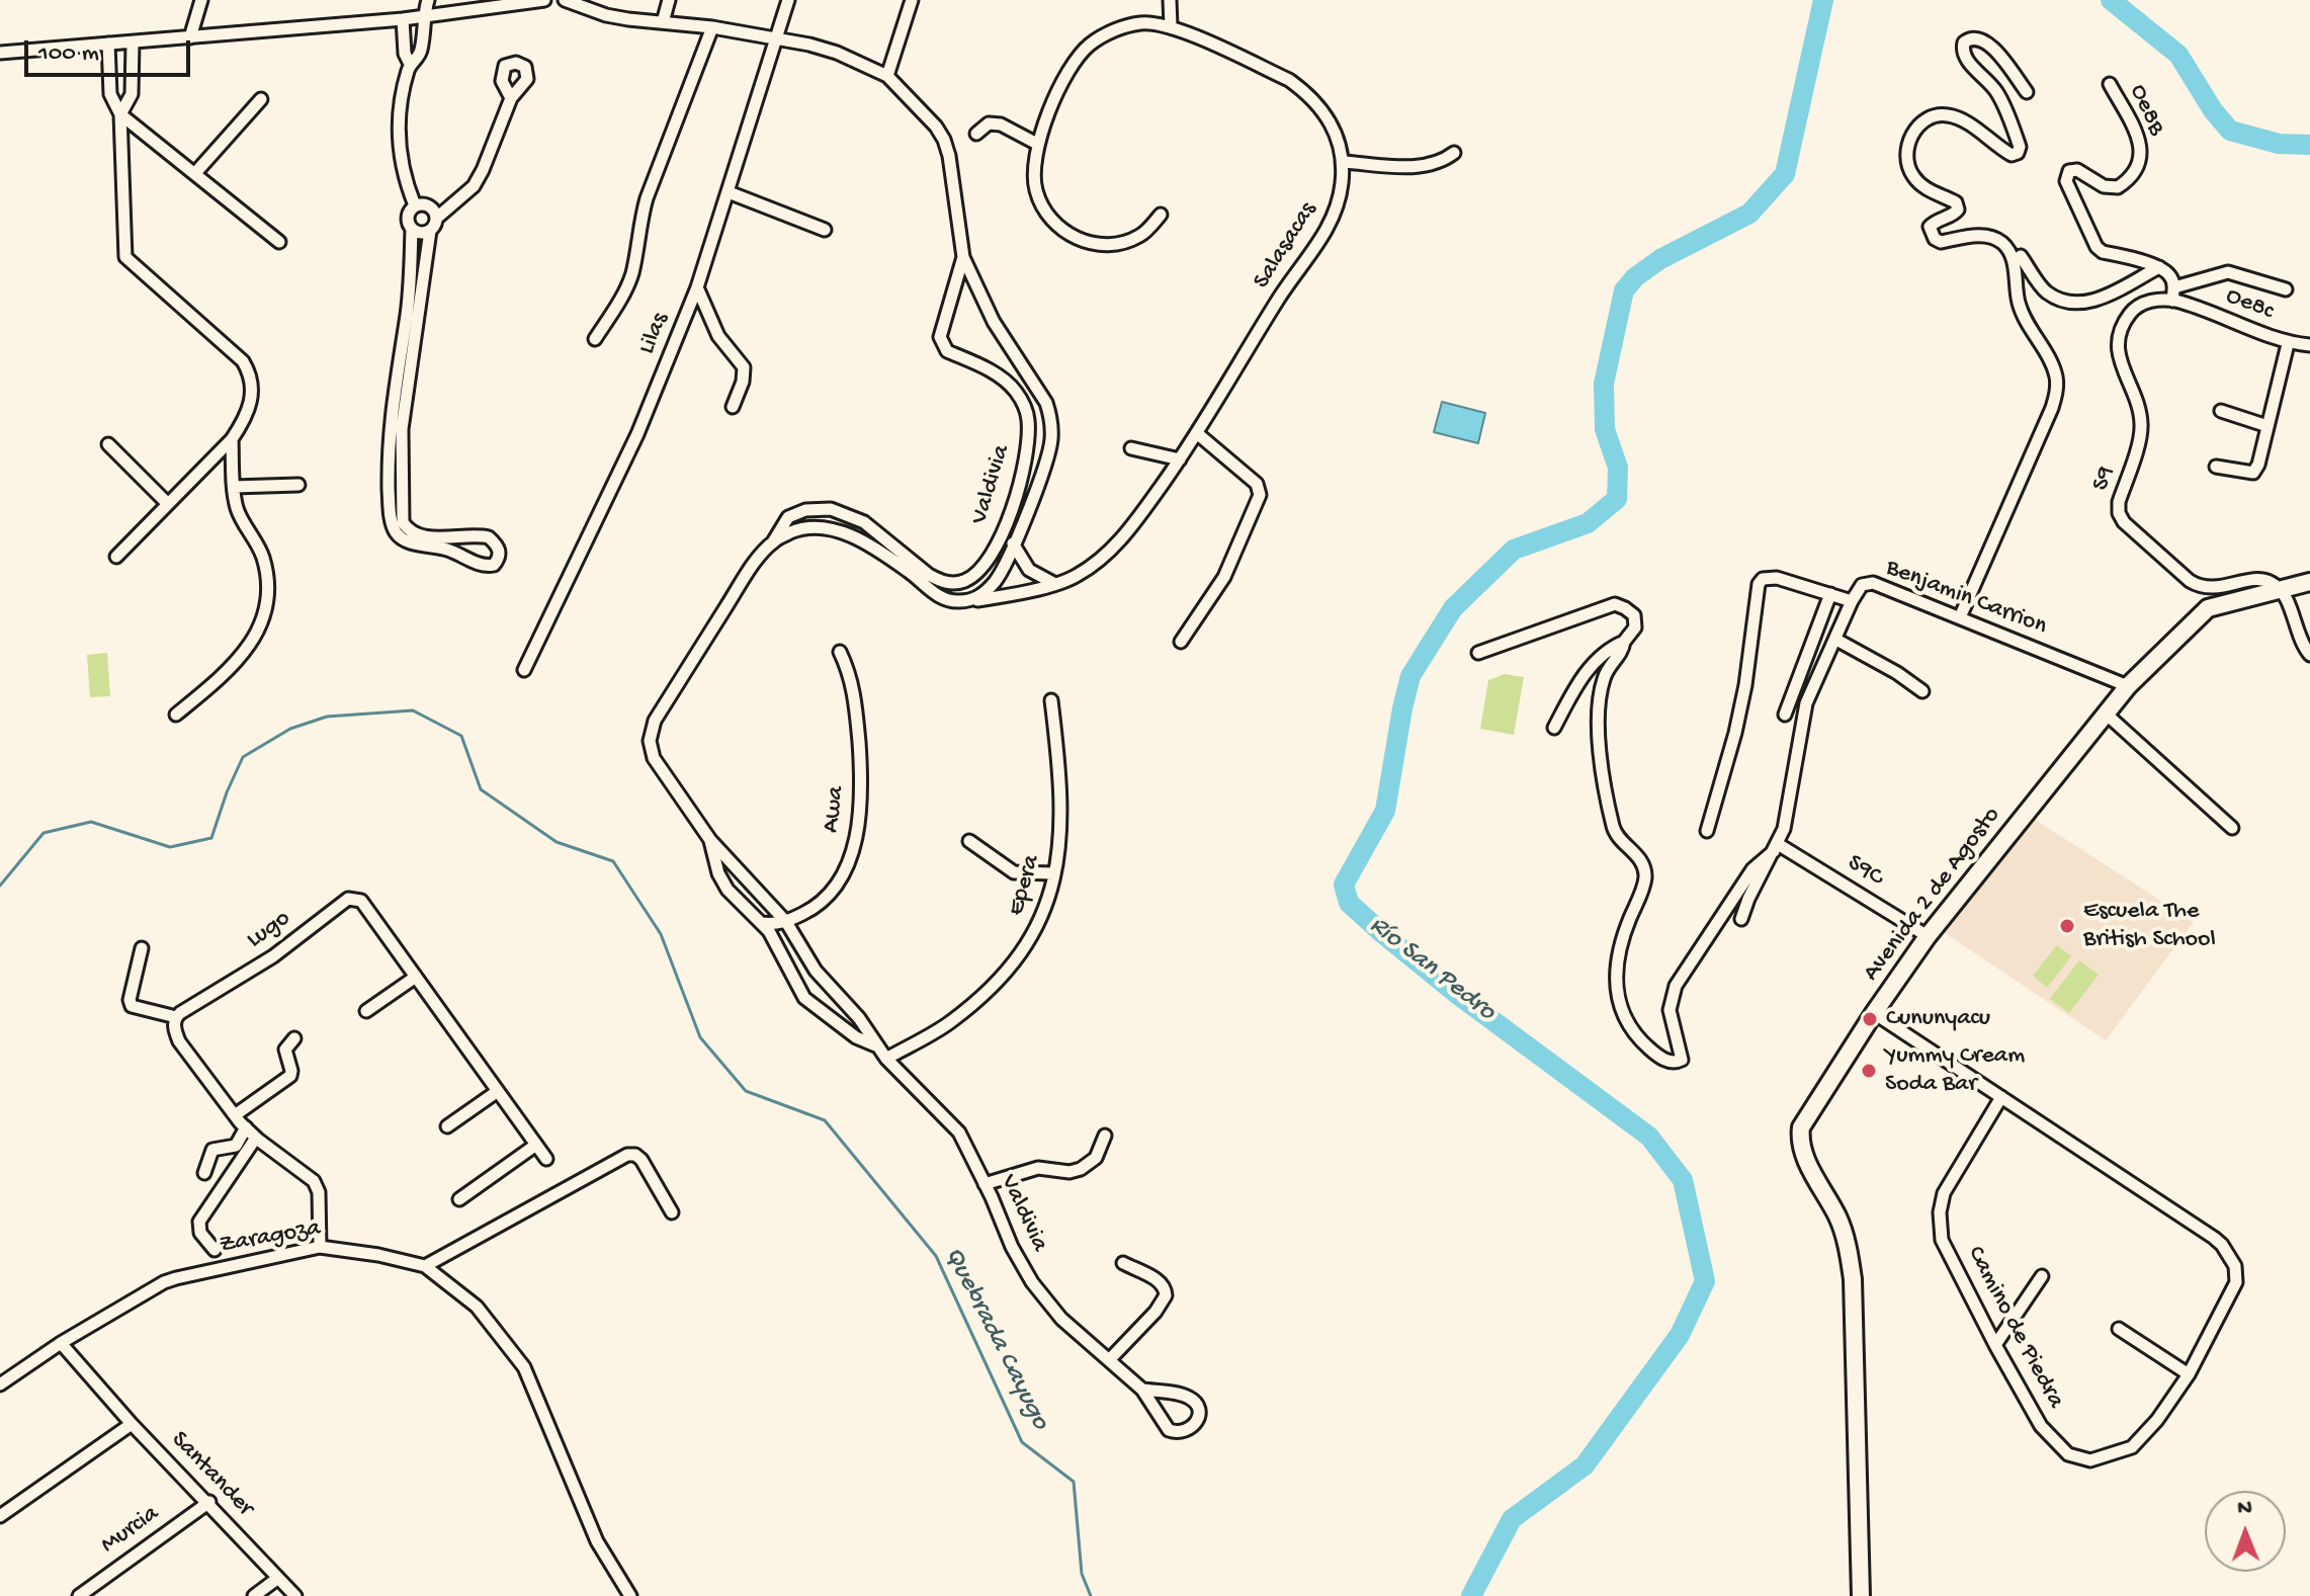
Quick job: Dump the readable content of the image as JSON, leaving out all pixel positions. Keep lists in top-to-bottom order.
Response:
{
  "streets": {
    "main road": ["Avenida 2 de Agosto"],
    "street": [
      "Oe8B",
      "Salasacas",
      "Oe8c",
      "Lilas",
      "S9",
      "Valdivia",
      "Benjamin Carrion",
      "Awa",
      "S9C",
      "Epera",
      "Lugo",
      "Zaragoza",
      "Camino de Piedra",
      "Santander",
      "Murcia"
    ]
  },
  "crossings": [
    ["Salasacas", "Valdivia"],
    ["Oe8c", "S9"],
    ["S9", "Avenida 2 de Agosto"],
    ["Valdivia", "Awa"],
    ["Valdivia", "Epera"],
    ["Benjamin Carrion", "Avenida 2 de Agosto"],
    ["S9C", "Avenida 2 de Agosto"],
    ["Avenida 2 de Agosto", "Camino de Piedra"],
    ["Zaragoza", "Santander"],
    ["Santander", "Murcia"]
  ],
  "water": ["Río San Pedro", "Quebrada Cayugo"],
  "places": ["Escuela The British School", "Cununyacu", "Yummy Cream Soda Bar"],
  "scale_bar": "100 m",
  "north": "top"
}
